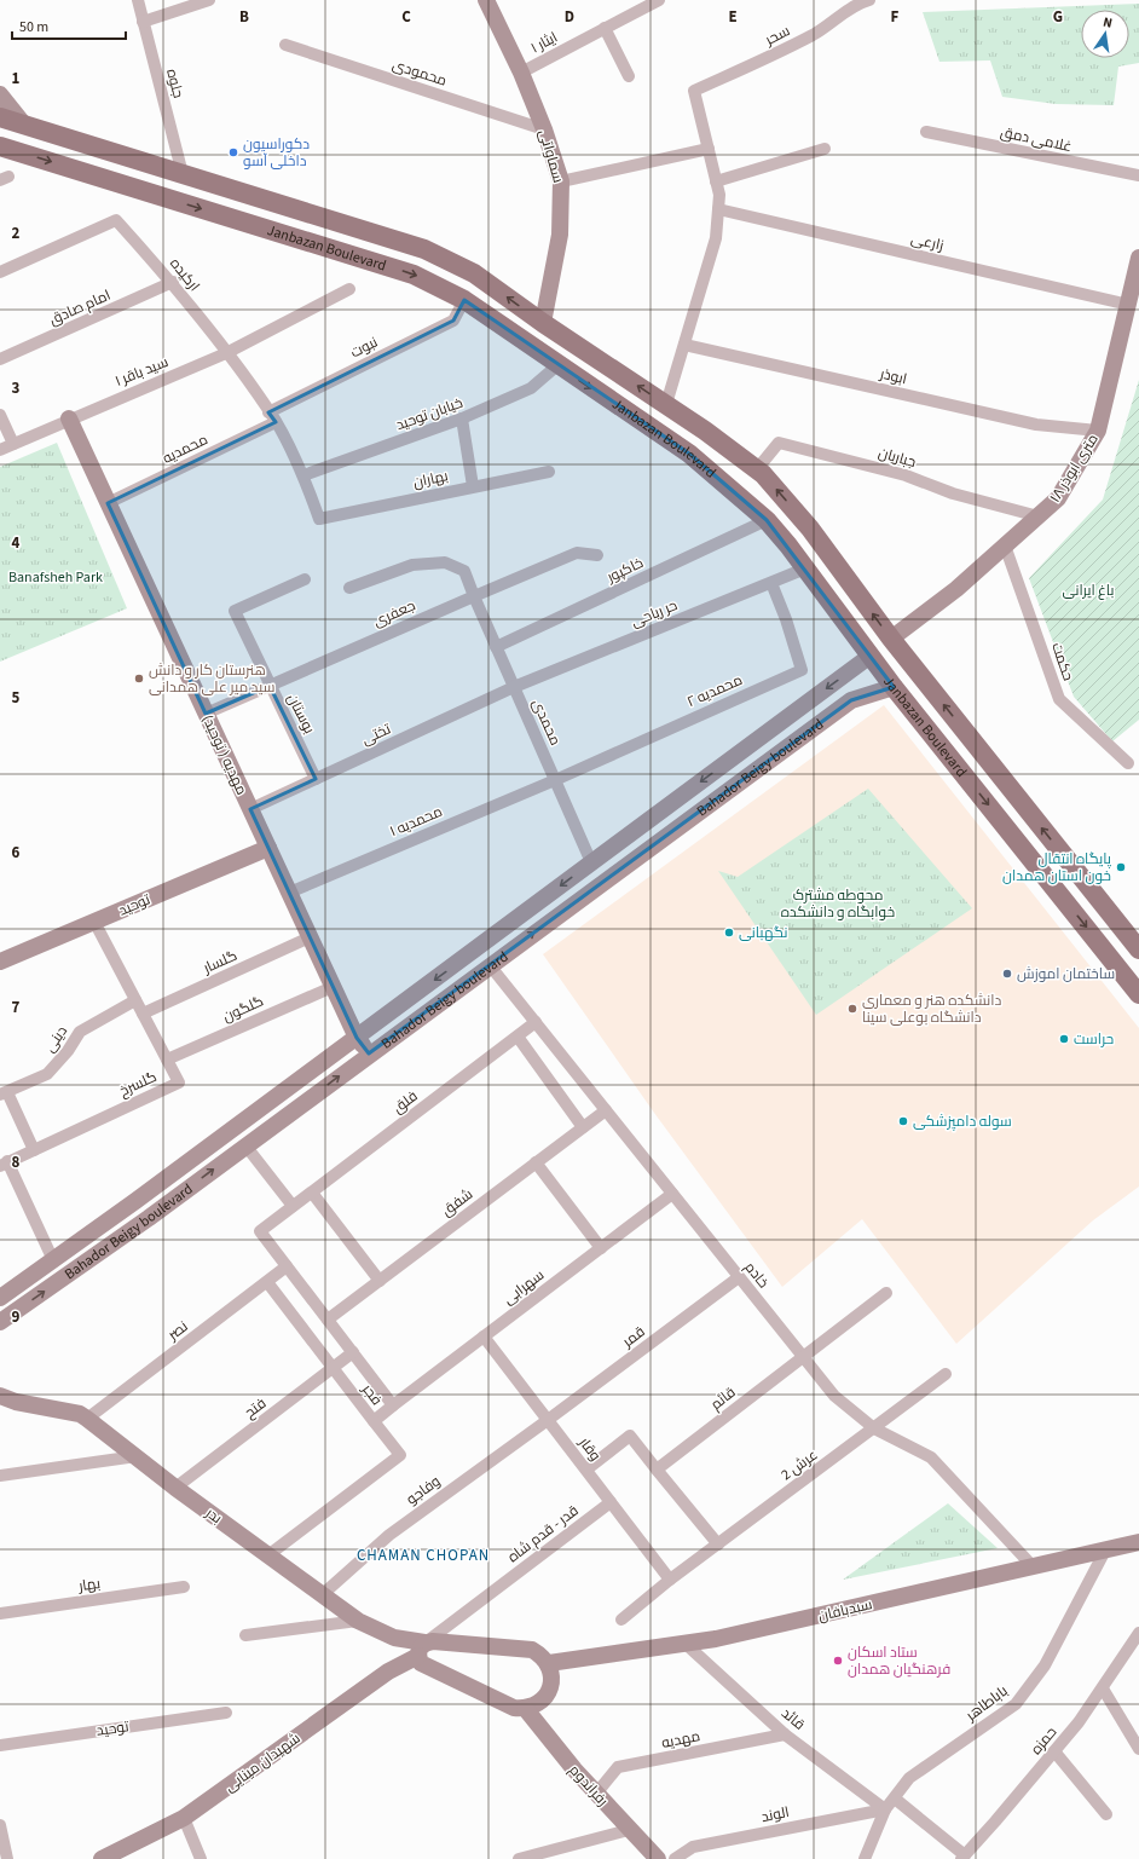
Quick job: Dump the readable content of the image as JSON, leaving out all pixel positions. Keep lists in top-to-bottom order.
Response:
{
  "streets": {
    "main road": ["Janbazan Boulevard"],
    "street": [
      "سحر",
      "ایثار ۱",
      "محمودی",
      "جلوه",
      "غلامی دمق",
      "سماواتی",
      "زارعی",
      "ارکیده",
      "امام صادق",
      "نبوت",
      "سید باقر ۱",
      "ابوذر",
      "خیابان توحید",
      "محمدیه",
      "جباریان",
      "۱۸ متری ابوذر",
      "بهاران",
      "خاکپور",
      "جعفری",
      "حر ریاحی",
      "حکمت",
      "محمدیه ۲",
      "بوستان",
      "محمدی",
      "تختی",
      "مهدیه ( توحید)",
      "Bahador Beigy boulevard",
      "محمدیه ۱",
      "توحید",
      "گلسار",
      "گلگون",
      "دینی",
      "گلسرخ",
      "فلق",
      "شفق",
      "خادم",
      "سهرابی",
      "نصر",
      "قمر",
      "فجر",
      "قائم",
      "فتح",
      "وقار",
      "عرش 2",
      "وفاجو",
      "بدر",
      "قدر - قدم شاه",
      "بهار",
      "سبدبافان",
      "باباطاهر",
      "قائد",
      "مهدیه",
      "حمزه",
      "شهیدان مینایی",
      "رفراندوم",
      "الوند"
    ]
  },
  "crossings": [
    ["ایثار ۱", "سماواتی"],
    ["محمودی", "سماواتی"],
    ["جلوه", "Janbazan Boulevard"],
    ["سماواتی", "Janbazan Boulevard"],
    ["زارعی", "۱۸ متری ابوذر"],
    ["Janbazan Boulevard", "نبوت"],
    ["Janbazan Boulevard", "خیابان توحید"],
    ["Janbazan Boulevard", "جباریان"],
    ["Janbazan Boulevard", "۱۸ متری ابوذر"],
    ["Janbazan Boulevard", "خاکپور"],
    ["Janbazan Boulevard", "حر ریاحی"],
    ["Janbazan Boulevard", "Bahador Beigy boulevard"],
    ["ارکیده", "امام صادق"],
    ["ارکیده", "نبوت"],
    ["ارکیده", "سید باقر ۱"],
    ["ارکیده", "خیابان توحید"],
    ["ارکیده", "محمدیه"],
    ["ارکیده", "بهاران"],
    ["نبوت", "محمدیه"],
    ["سید باقر ۱", "مهدیه ( توحید)"],
    ["ابوذر", "۱۸ متری ابوذر"],
    ["محمدیه", "مهدیه ( توحید)"],
    ["جباریان", "۱۸ متری ابوذر"],
    ["۱۸ متری ابوذر", "حکمت"],
    ["خاکپور", "محمدی"],
    ["جعفری", "بوستان"],
    ["جعفری", "محمدی"],
    ["جعفری", "مهدیه ( توحید)"],
    ["حر ریاحی", "محمدیه ۲"],
    ["حر ریاحی", "محمدی"],
    ["حر ریاحی", "تختی"],
    ["محمدیه ۲", "محمدی"],
    ["محمدیه ۲", "محمدیه ۱"],
    ["بوستان", "تختی"],
    ["محمدی", "تختی"],
    ["محمدی", "Bahador Beigy boulevard"],
    ["محمدی", "محمدیه ۱"],
    ["تختی", "مهدیه ( توحید)"],
    ["مهدیه ( توحید)", "Bahador Beigy boulevard"],
    ["مهدیه ( توحید)", "محمدیه ۱"],
    ["مهدیه ( توحید)", "توحید"],
    ["مهدیه ( توحید)", "گلسار"],
    ["مهدیه ( توحید)", "گلگون"],
    ["Bahador Beigy boulevard", "خادم"],
    ["توحید", "گلسرخ"],
    ["گلسار", "گلسرخ"],
    ["گلگون", "گلسرخ"],
    ["دینی", "گلسرخ"],
    ["فلق", "خادم"],
    ["فلق", "نصر"],
    ["فلق", "فجر"],
    ["شفق", "خادم"],
    ["شفق", "فجر"],
    ["خادم", "سهرابی"],
    ["خادم", "قمر"],
    ["خادم", "قائم"],
    ["خادم", "عرش 2"],
    ["خادم", "سبدبافان"],
    ["سهرابی", "فجر"],
    ["سهرابی", "وقار"],
    ["نصر", "فجر"],
    ["نصر", "بدر"],
    ["قمر", "وقار"],
    ["قمر", "وفاجو"],
    ["فجر", "فتح"],
    ["فتح", "بدر"],
    ["وقار", "عرش 2"],
    ["وقار", "وفاجو"],
    ["وقار", "قدر - قدم شاه"],
    ["وفاجو", "بدر"],
    ["بدر", "قدر - قدم شاه"],
    ["بدر", "سبدبافان"],
    ["بدر", "شهیدان مینایی"],
    ["قدر - قدم شاه", "شهیدان مینایی"],
    ["سبدبافان", "باباطاهر"],
    ["سبدبافان", "قائد"],
    ["باباطاهر", "قائد"],
    ["باباطاهر", "الوند"],
    ["قائد", "مهدیه"],
    ["قائد", "الوند"],
    ["مهدیه", "رفراندوم"]
  ],
  "districts": ["CHAMAN CHOPAN"],
  "parks": ["Banafsheh Park", "باغ ایرانی", "محوطه مشترک خوابگاه و دانشکده"],
  "places": [
    "دکوراسیون داخلی آسو",
    "هنرستان کار و دانش سید میر علی همدانی",
    "پایگاه انتقال خون استان همدان",
    "نگهبانی",
    "ساختمان اموزش",
    "دانشکده هنر و معماری دانشگاه بوعلی سینا",
    "حراست",
    "سوله دامپزشکی",
    "ستاد اسکان فرهنگیان همدان"
  ],
  "scale_bar": "50 m",
  "north": "top",
  "grid": {
    "columns": [
      "B",
      "C",
      "D",
      "E",
      "F",
      "G"
    ],
    "rows": [
      "1",
      "2",
      "3",
      "4",
      "5",
      "6",
      "7",
      "8",
      "9"
    ]
  }
}
